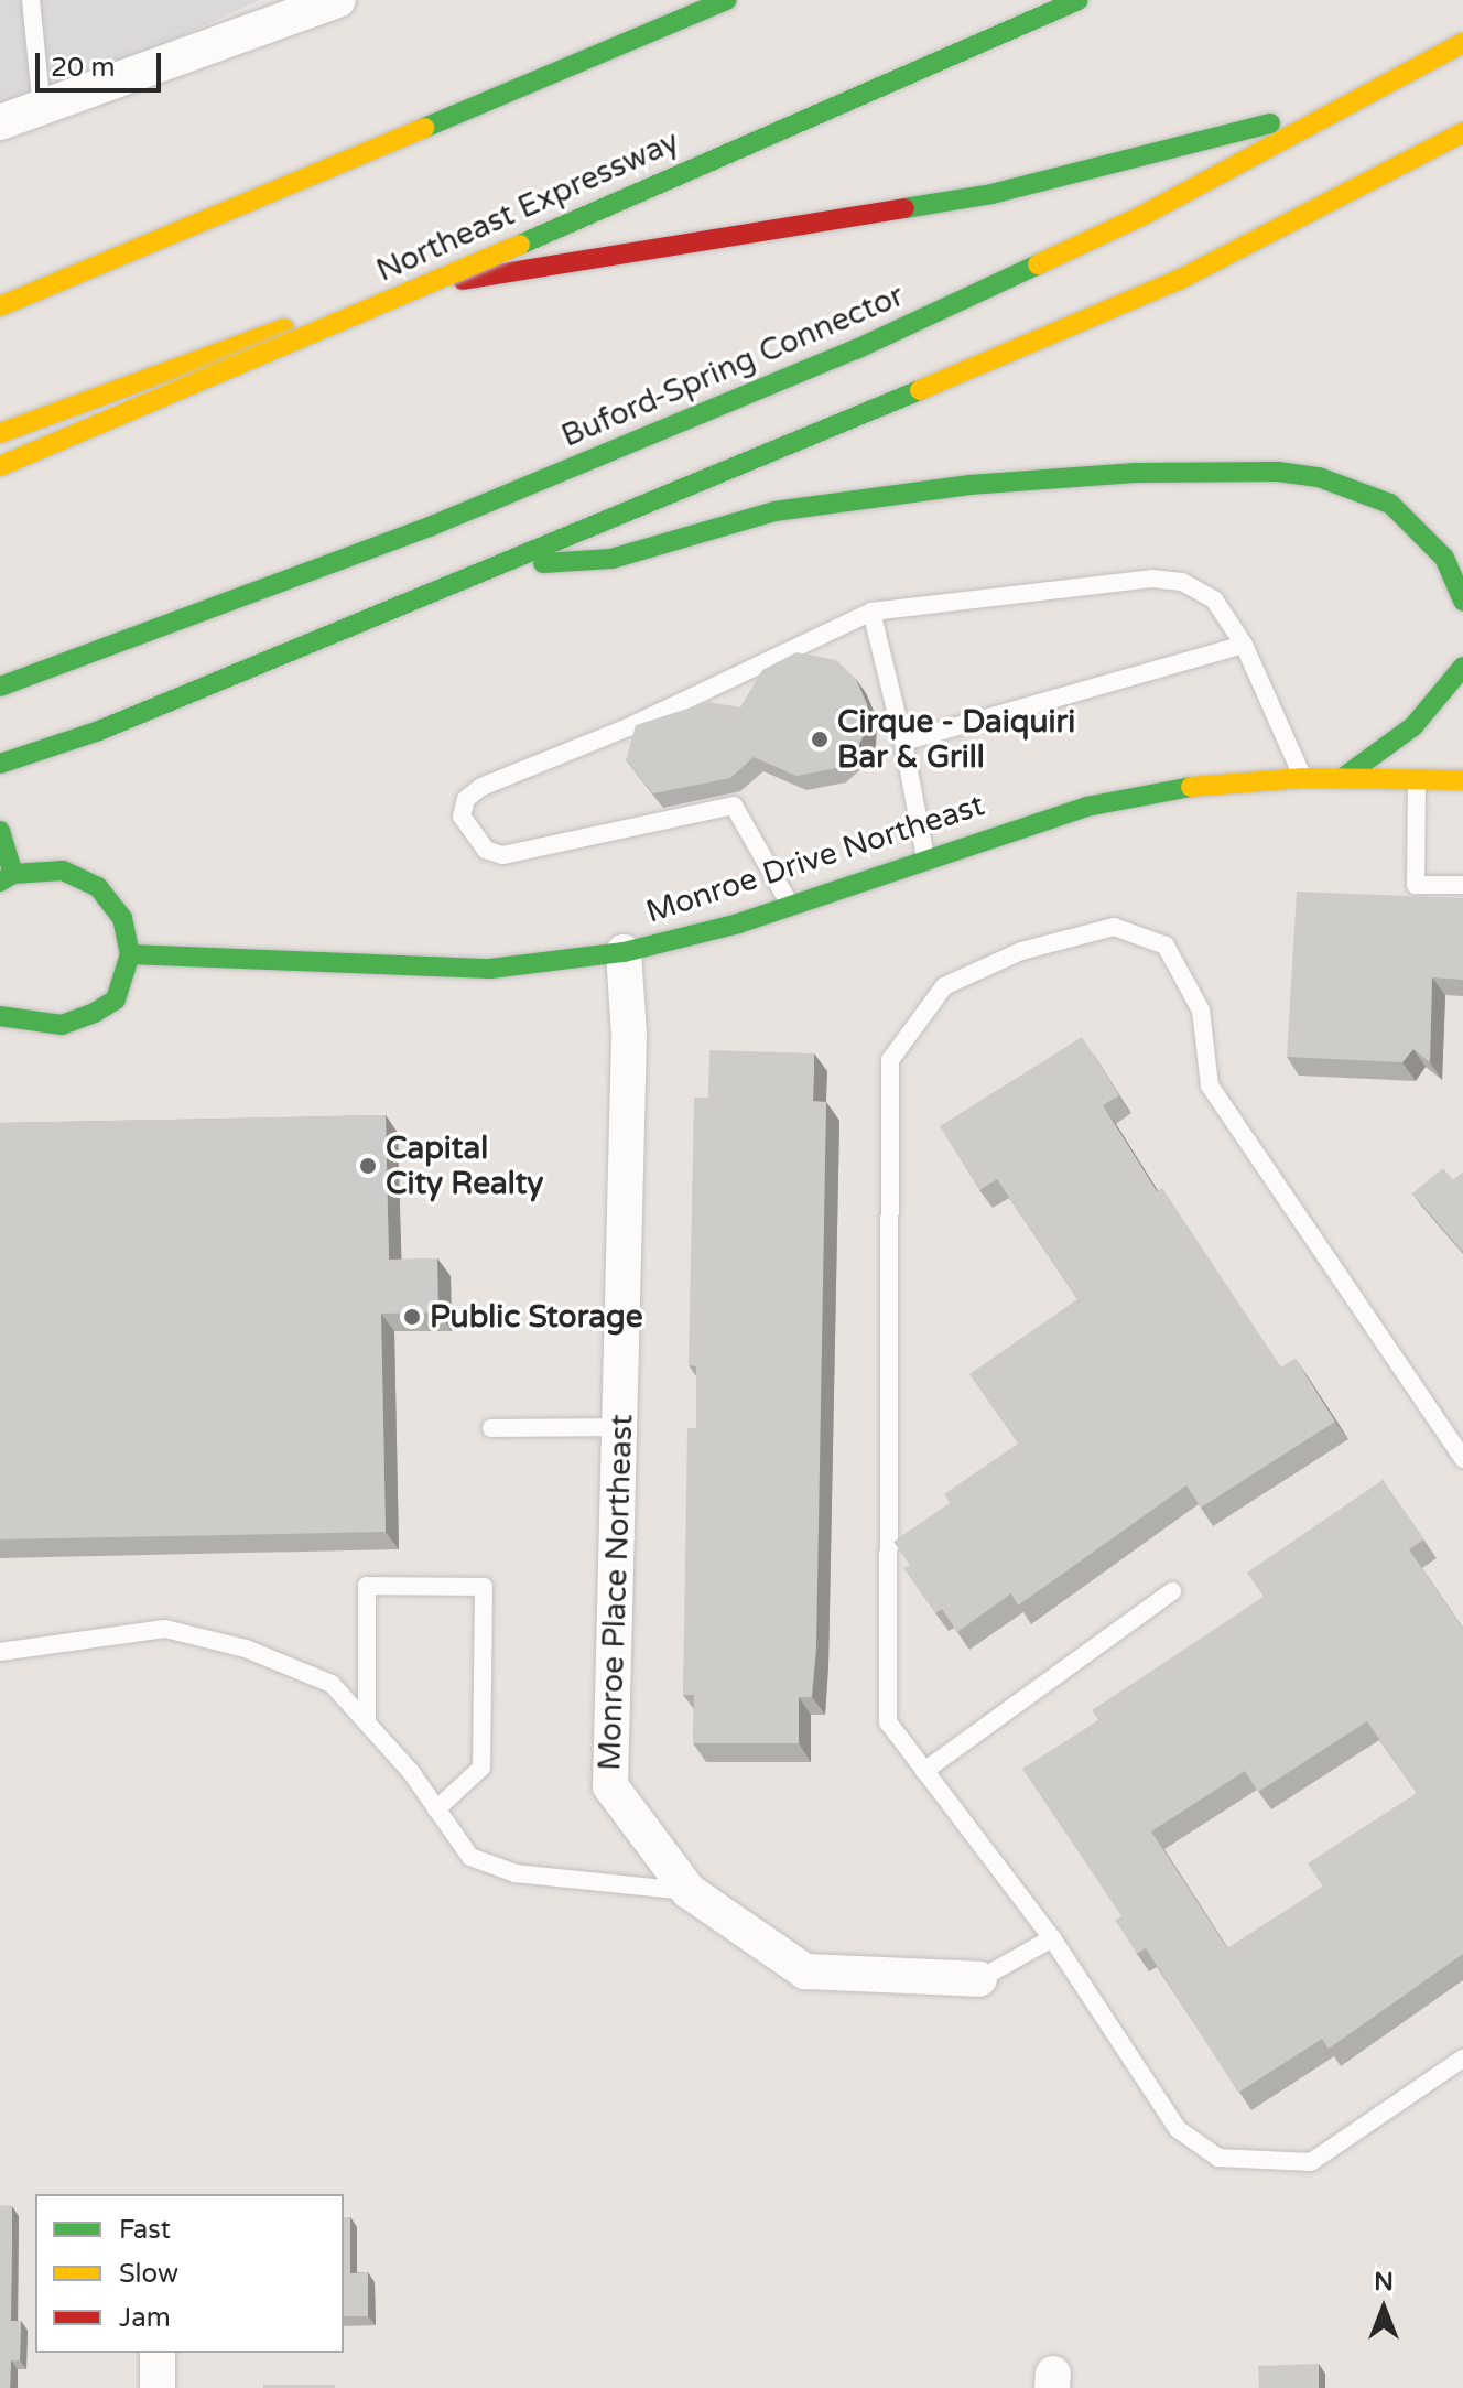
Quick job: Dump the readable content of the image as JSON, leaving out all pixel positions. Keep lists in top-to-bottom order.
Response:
{
  "streets": {
    "main road": ["Northeast Expressway", "Buford-Spring Connector", "Monroe Drive Northeast"],
    "street": ["Monroe Place Northeast"]
  },
  "crossings": [
    ["Monroe Drive Northeast", "Monroe Place Northeast"]
  ],
  "places": ["Cirque - Daiquiri Bar & Grill", "Capital City Realty", "Public Storage"],
  "legend": ["Fast", "Slow", "Jam"],
  "scale_bar": "20 m",
  "north": "top"
}
